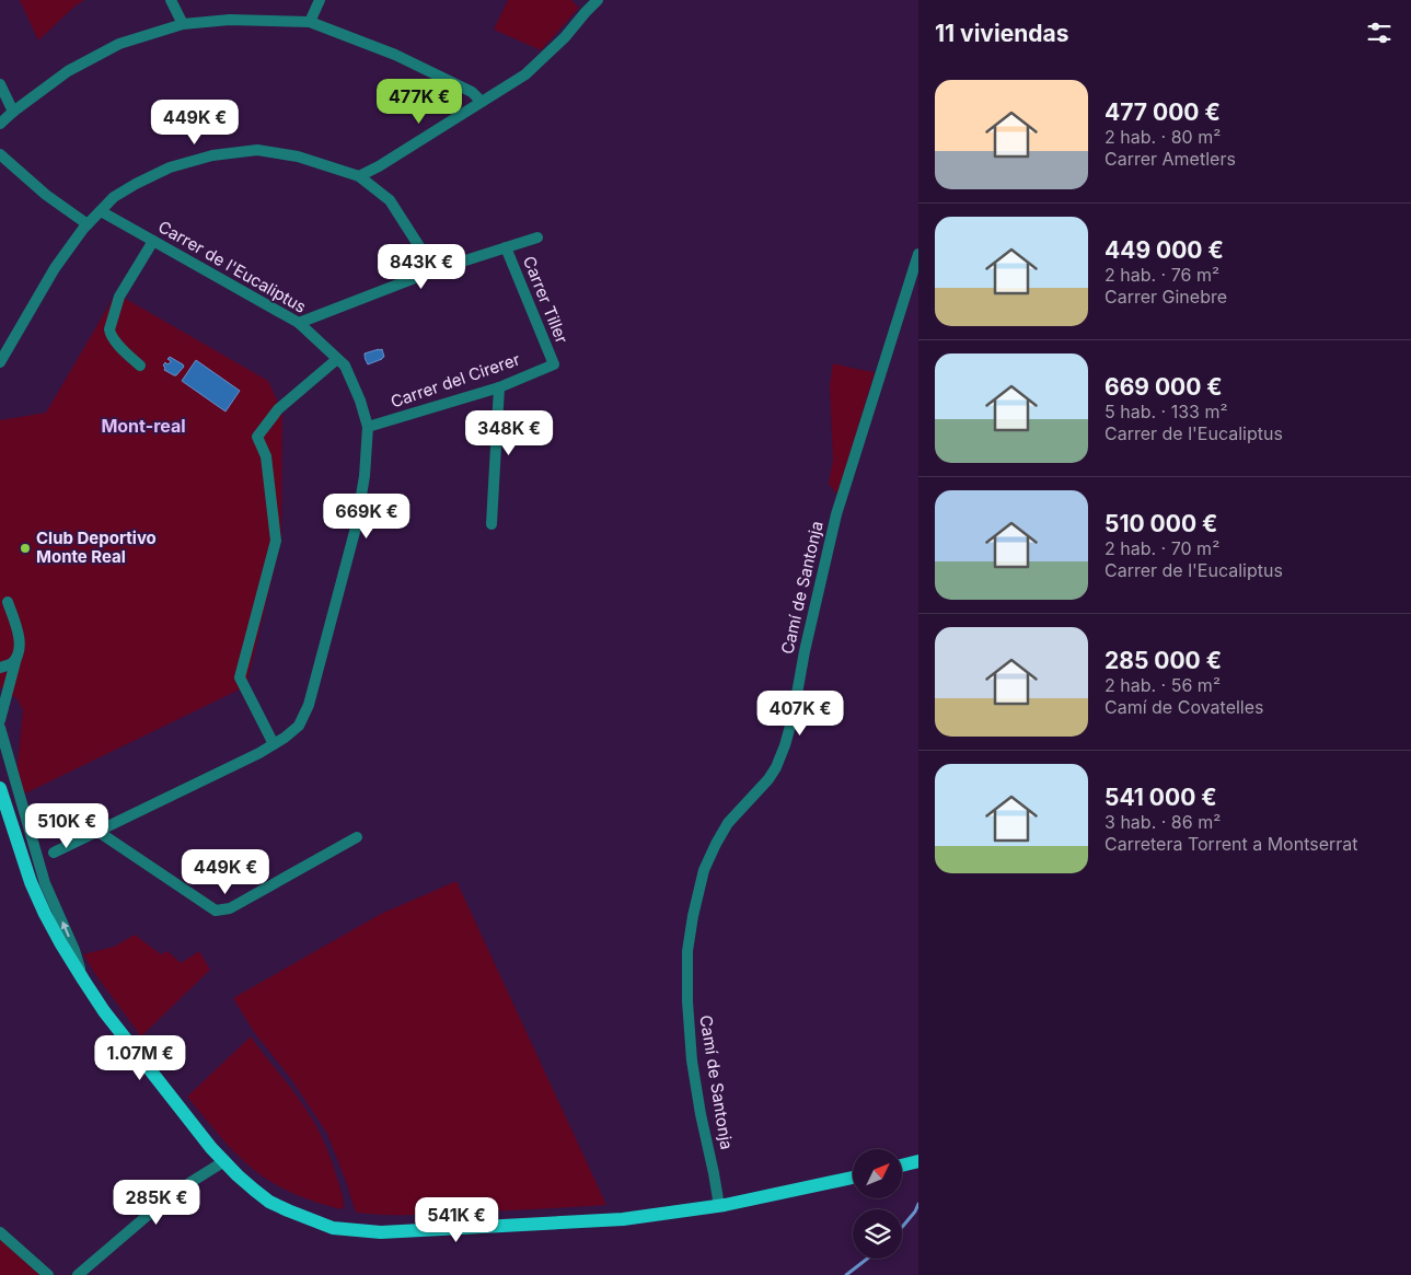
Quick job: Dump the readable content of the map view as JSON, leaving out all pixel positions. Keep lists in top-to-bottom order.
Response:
{
  "streets": {
    "street": [
      "Carrer de l'Eucaliptus",
      "Carrer Tiller",
      "Carrer del Cirerer",
      "Camí de Santonja"
    ]
  },
  "crossings": [
    ["Carrer de l'Eucaliptus", "Carrer Tiller"],
    ["Carrer de l'Eucaliptus", "Carrer del Cirerer"],
    ["Carrer Tiller", "Carrer del Cirerer"]
  ],
  "districts": ["Mont-real"],
  "places": ["Club Deportivo Monte Real"],
  "north": "top right",
  "page": {
    "heading": "11 viviendas",
    "list": [
      {
        "name": "477 000 €",
        "note": "2 hab. · 80 m² · Carrer Ametlers"
      },
      {
        "name": "449 000 €",
        "note": "2 hab. · 76 m² · Carrer Ginebre"
      },
      {
        "name": "669 000 €",
        "note": "5 hab. · 133 m² · Carrer de l'Eucaliptus"
      },
      {
        "name": "510 000 €",
        "note": "2 hab. · 70 m² · Carrer de l'Eucaliptus"
      },
      {
        "name": "285 000 €",
        "note": "2 hab. · 56 m² · Camí de Covatelles"
      },
      {
        "name": "541 000 €",
        "note": "3 hab. · 86 m² · Carretera Torrent a Montserrat"
      }
    ],
    "price": [
      "477K €",
      "449K €",
      "843K €",
      "348K €",
      "669K €",
      "407K €",
      "510K €",
      "449K €",
      "1.07M €",
      "285K €",
      "541K €"
    ]
  }
}
